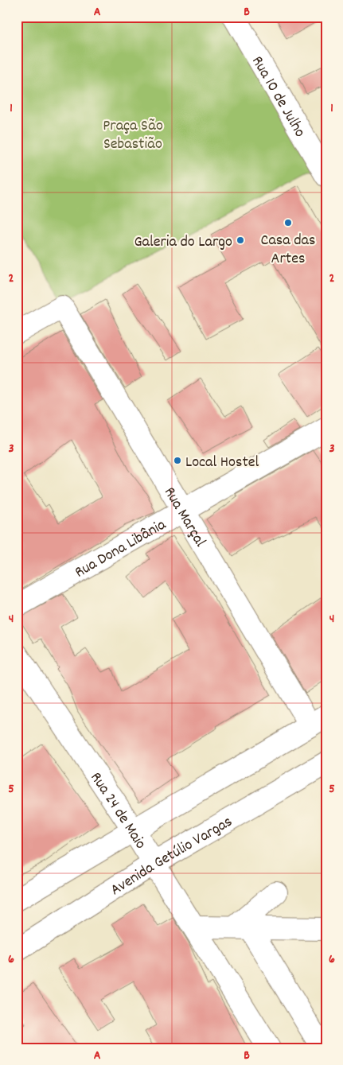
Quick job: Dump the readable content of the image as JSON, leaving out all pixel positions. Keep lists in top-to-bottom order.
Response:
{
  "streets": {
    "street": [
      "Rua 10 de Julho",
      "Rua Marçal",
      "Rua Dona Libânia",
      "Rua 24 de Maio",
      "Avenida Getúlio Vargas"
    ]
  },
  "crossings": [
    ["Rua Marçal", "Rua Dona Libânia"],
    ["Rua 24 de Maio", "Avenida Getúlio Vargas"]
  ],
  "parks": ["Praça São Sebastião"],
  "places": ["Casa das Artes", "Galeria do Largo", "Local Hostel"],
  "grid": {
    "columns": ["A", "B"],
    "rows": [
      "1",
      "2",
      "3",
      "4",
      "5",
      "6"
    ]
  }
}
